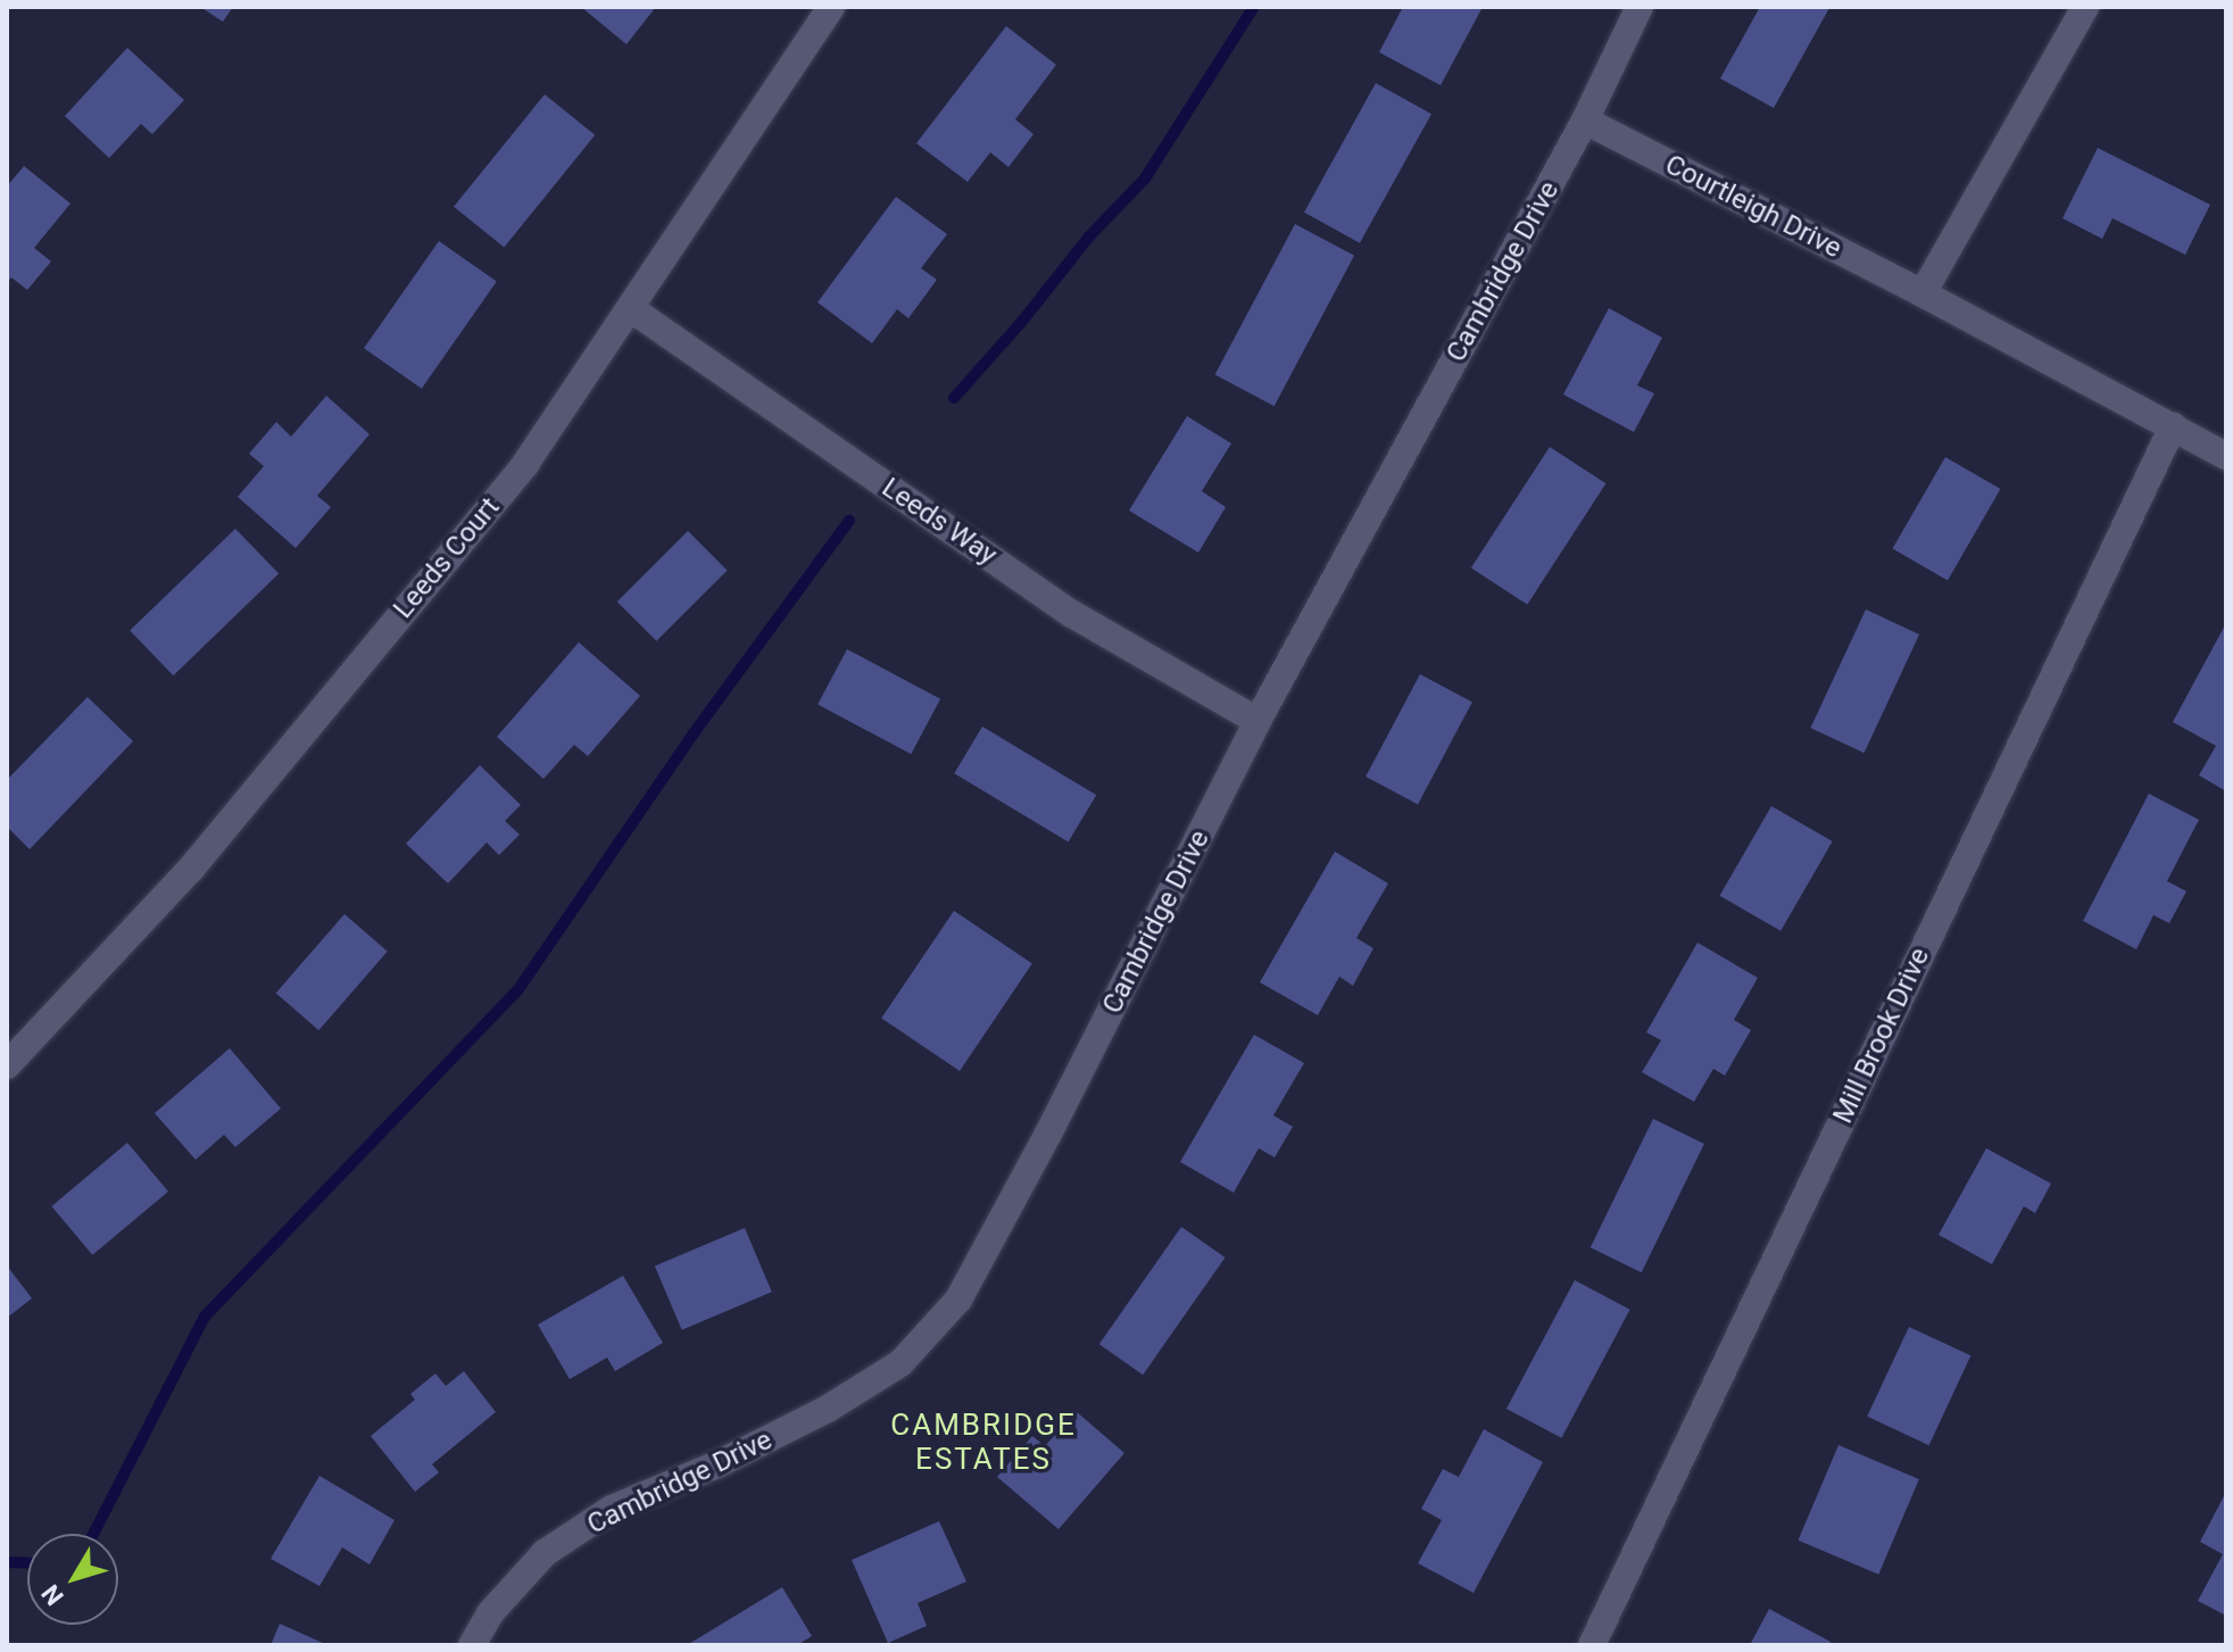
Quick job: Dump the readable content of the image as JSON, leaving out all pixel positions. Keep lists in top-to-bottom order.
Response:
{
  "streets": {
    "street": [
      "Courtleigh Drive",
      "Cambridge Drive",
      "Leeds Way",
      "Leeds Court",
      "Mill Brook Drive"
    ]
  },
  "crossings": [
    ["Courtleigh Drive", "Cambridge Drive"],
    ["Courtleigh Drive", "Mill Brook Drive"],
    ["Cambridge Drive", "Leeds Way"],
    ["Leeds Way", "Leeds Court"]
  ],
  "districts": ["CAMBRIDGE ESTATES"],
  "north": "bottom left"
}
